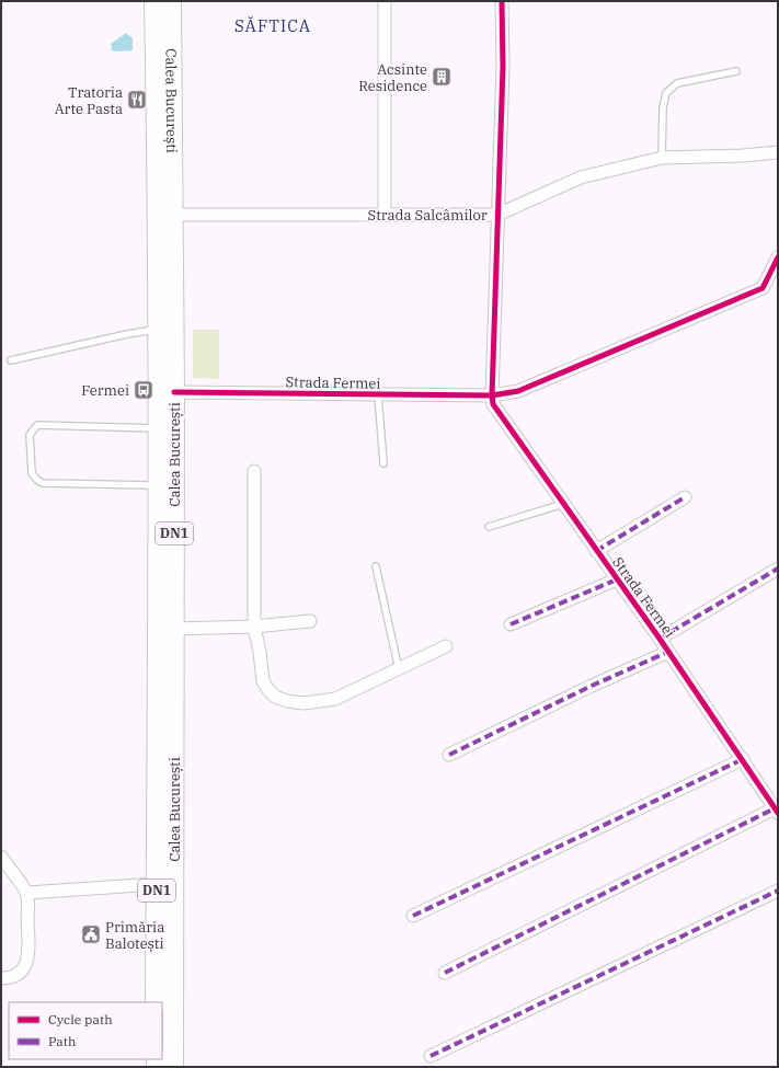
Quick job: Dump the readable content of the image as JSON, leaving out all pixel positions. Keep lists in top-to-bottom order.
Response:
{
  "streets": {
    "highway": ["Calea București", "DN1"],
    "street": ["Strada Salcâmilor", "Strada Fermei"]
  },
  "crossings": [
    ["Calea București", "Strada Salcâmilor"],
    ["Calea București", "Strada Fermei"]
  ],
  "districts": ["SĂFTICA"],
  "places": {
    "building": ["Acsinte Residence"],
    "restaurant": ["Tratoria Arte Pasta"],
    "bus stop": ["Fermei"],
    "public building": ["Primăria Balotești"]
  },
  "legend": ["Cycle path", "Path"]
}
